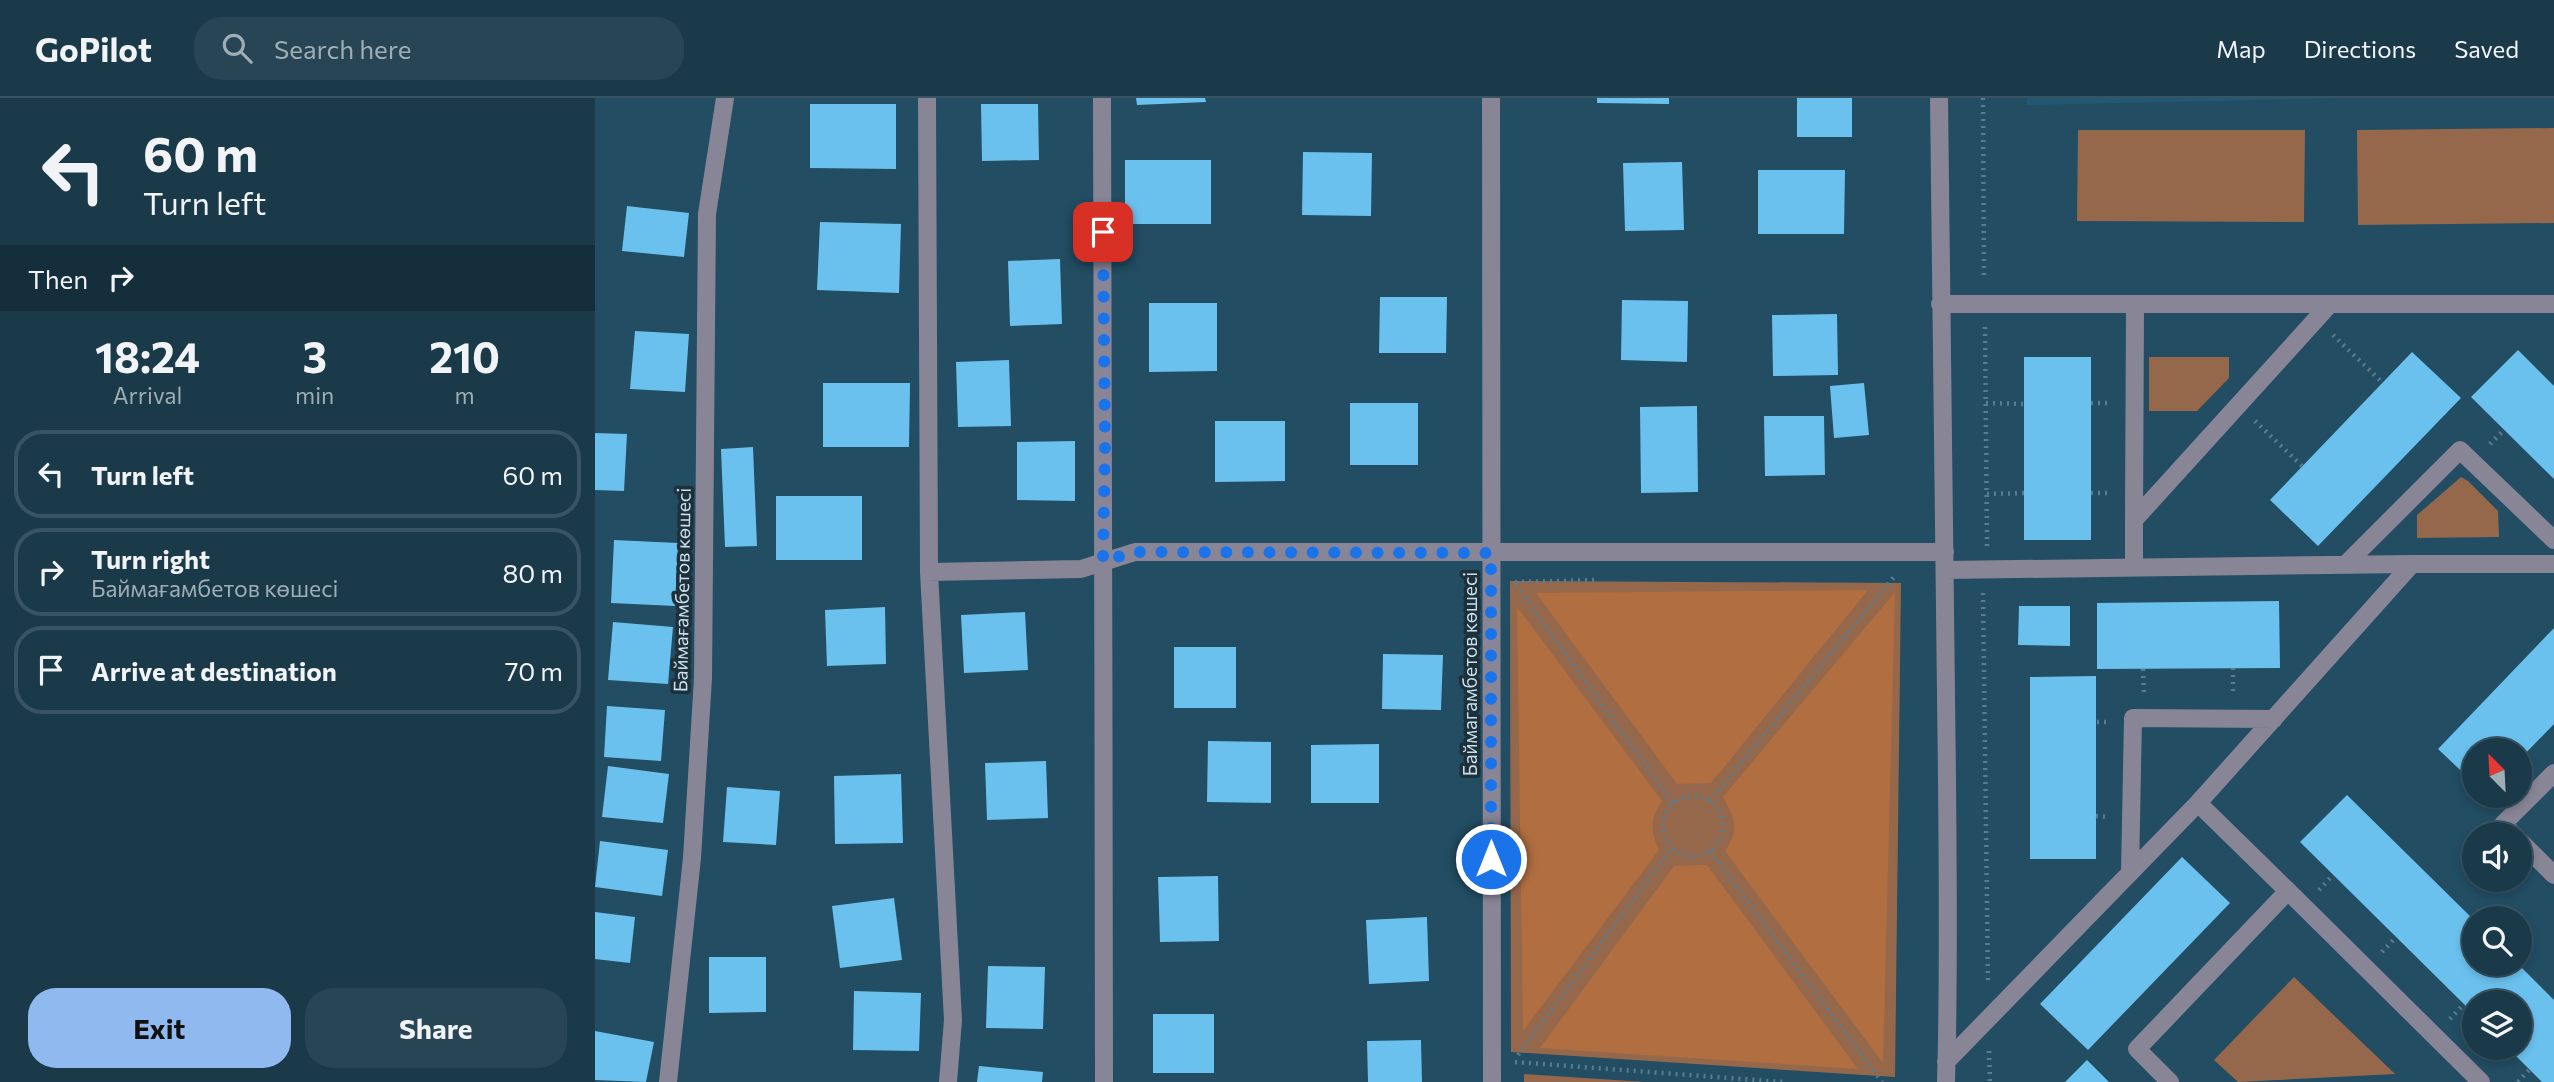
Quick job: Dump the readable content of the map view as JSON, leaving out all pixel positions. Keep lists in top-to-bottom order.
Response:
{
  "streets": {
    "street": ["Баймағамбетов көшесі", "Баймагамбетов көшесі"]
  },
  "north": "top left",
  "page": {
    "header": "GoPilot",
    "search": "Search here",
    "nav": ["Map", "Directions", "Saved"],
    "turn": ["60 m", "Turn left"],
    "then": "Then",
    "eta": [
      "18:24",
      "Arrival",
      "3",
      "min",
      "210",
      "m"
    ],
    "list": [
      {
        "name": "Turn left",
        "value": "60 m"
      },
      {
        "name": "Turn right",
        "note": "Баймағамбетов көшесі",
        "value": "80 m"
      },
      {
        "name": "Arrive at destination",
        "value": "70 m"
      }
    ],
    "buttons": ["Exit", "Share"]
  }
}
